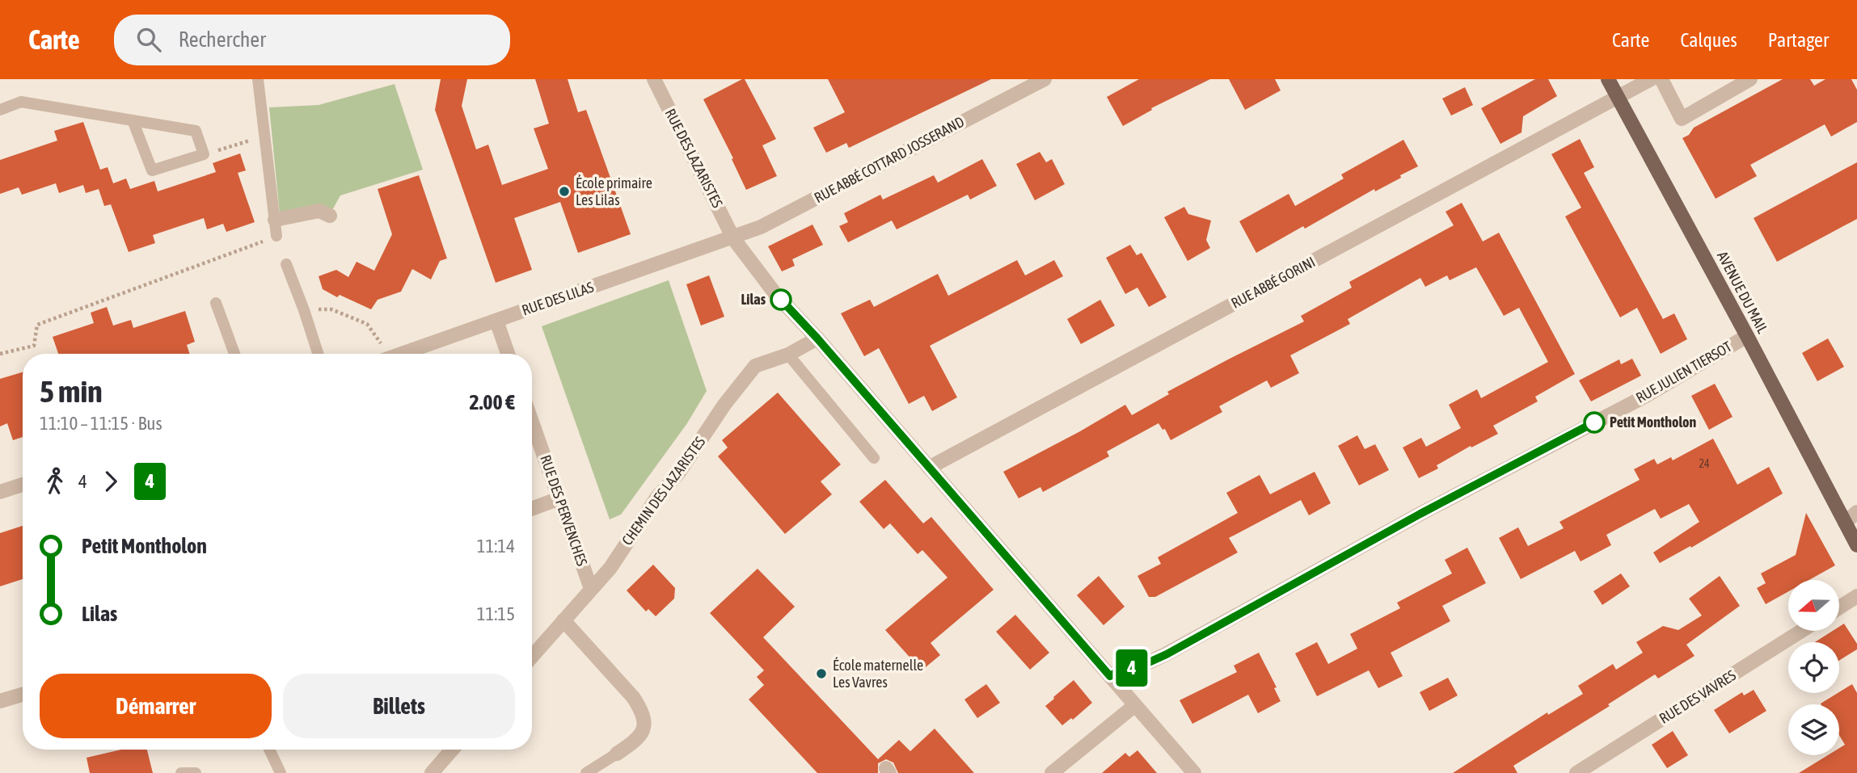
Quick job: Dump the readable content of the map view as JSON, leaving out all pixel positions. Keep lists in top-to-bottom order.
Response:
{
  "streets": {
    "main road": ["AVENUE DU MAIL"],
    "street": [
      "RUE DES LAZARISTES",
      "RUE ABBÉ COTTARD JOSSERAND",
      "RUE ABBÉ GORINI",
      "RUE DES LILAS",
      "RUE JULIEN TIERSOT",
      "CHEMIN DES LAZARISTES",
      "RUE DES PERVENCHES",
      "RUE DES VAVRES"
    ]
  },
  "crossings": [
    ["RUE DES LAZARISTES", "RUE ABBÉ COTTARD JOSSERAND"],
    ["RUE DES LAZARISTES", "RUE DES LILAS"],
    ["RUE ABBÉ COTTARD JOSSERAND", "RUE DES LILAS"],
    ["RUE ABBÉ GORINI", "AVENUE DU MAIL"],
    ["AVENUE DU MAIL", "RUE JULIEN TIERSOT"],
    ["CHEMIN DES LAZARISTES", "RUE DES PERVENCHES"]
  ],
  "places": [
    "École primaire Les Lilas",
    "Lilas",
    "Petit Montholon",
    "École maternelle Les Vavres"
  ],
  "lines": ["bus line 4"],
  "house_numbers": ["24"],
  "north": "left",
  "page": {
    "header": "Carte",
    "search": "Rechercher",
    "nav": ["Carte", "Calques", "Partager"],
    "on_map": "4",
    "heading": ["5 min", "11:10 – 11:15 · Bus", "2.00 €"],
    "legs": ["4", "4"],
    "list": [
      {
        "name": "Petit Montholon",
        "value": "11:14"
      },
      {
        "name": "Lilas",
        "value": "11:15"
      }
    ],
    "buttons": ["Démarrer", "Billets"]
  }
}
